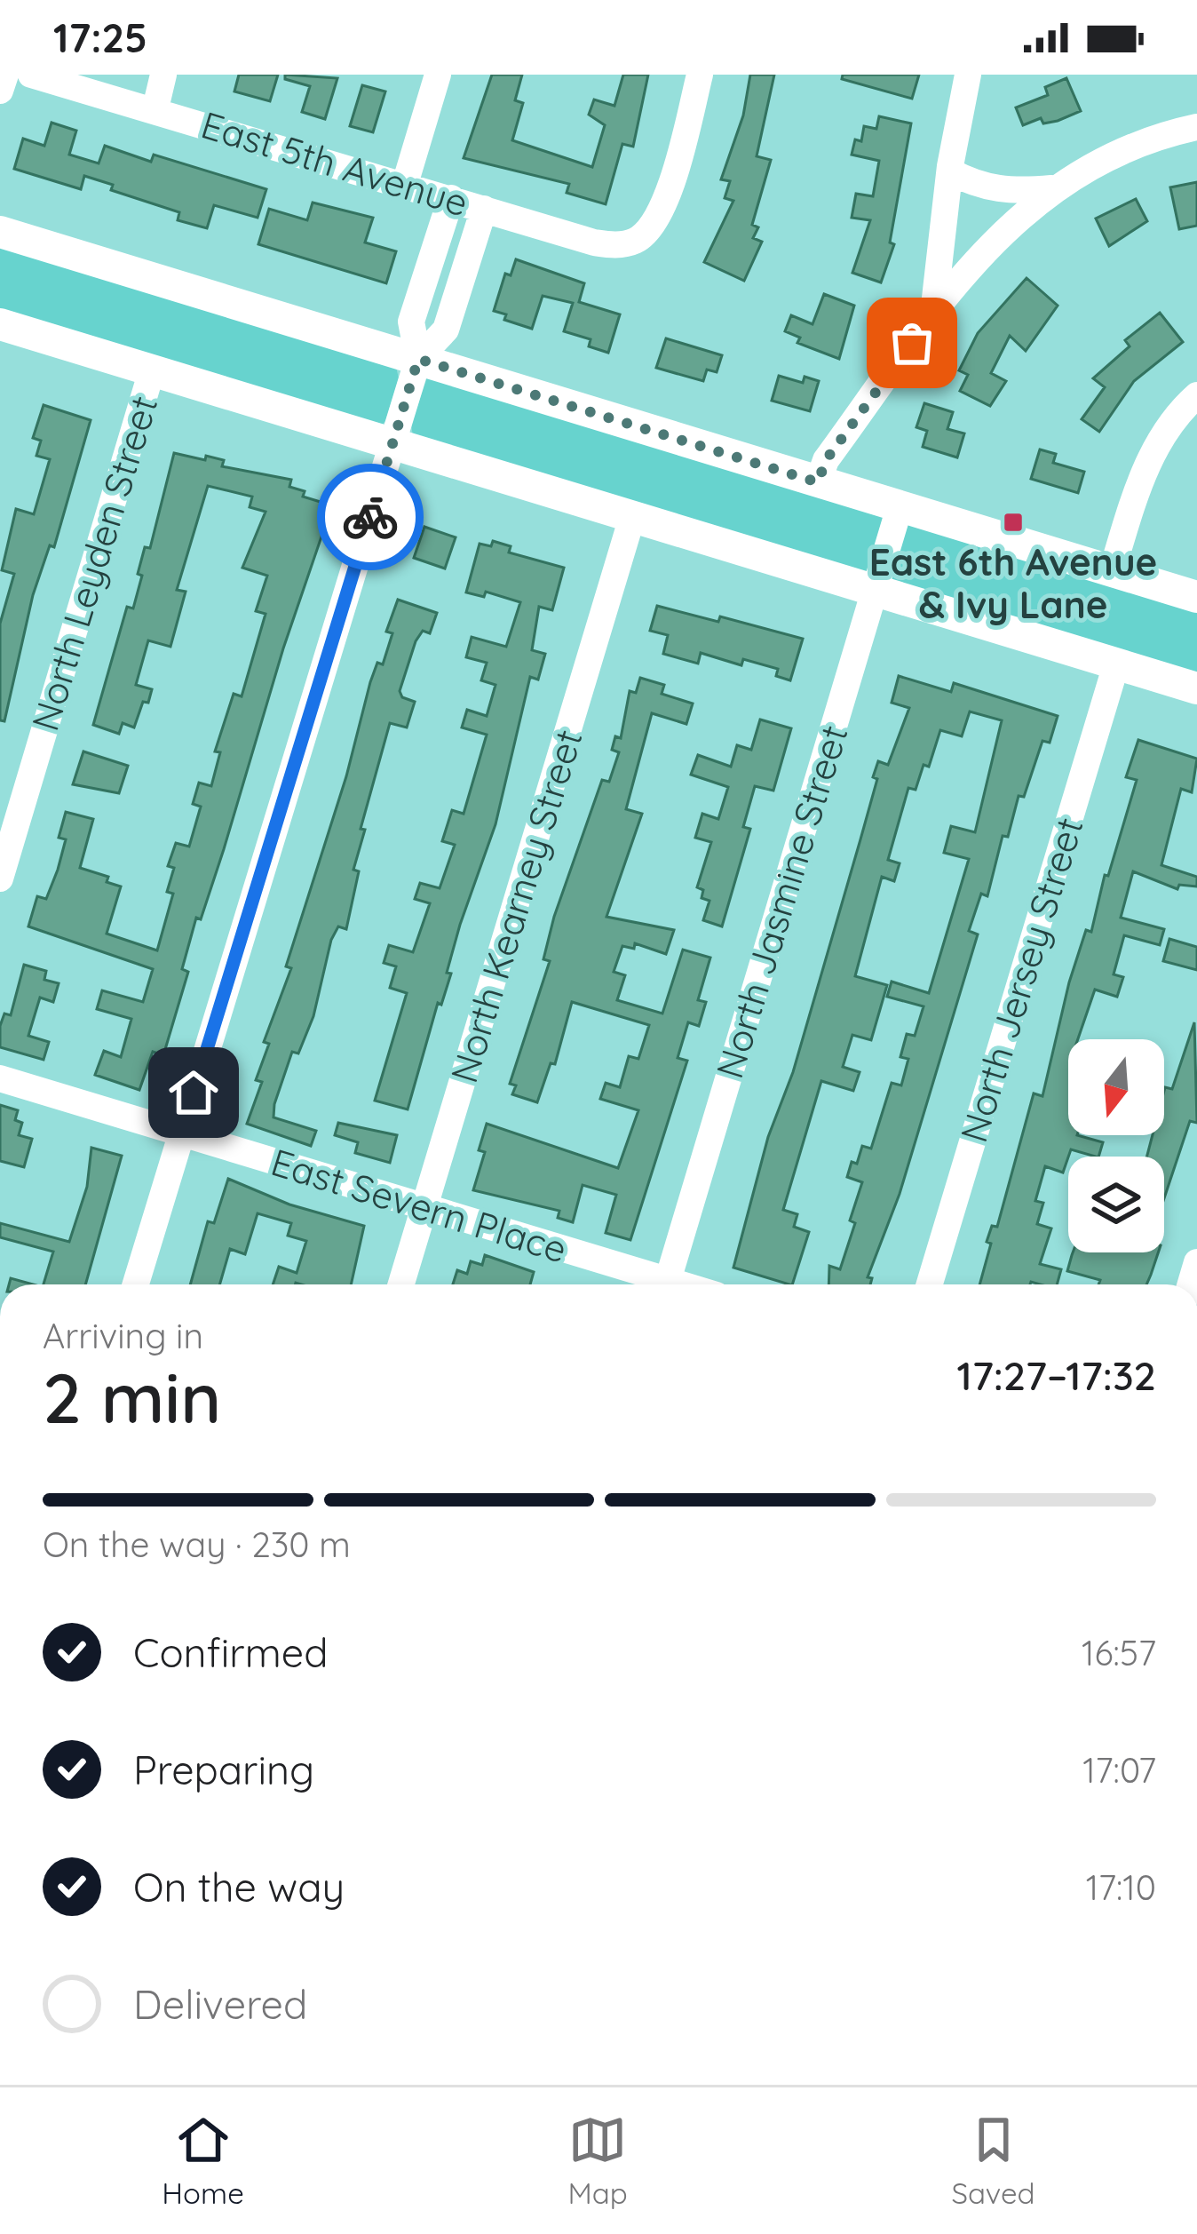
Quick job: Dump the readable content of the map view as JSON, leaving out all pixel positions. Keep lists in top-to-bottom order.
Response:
{
  "streets": {
    "street": [
      "East 5th Avenue",
      "North Leyden Street",
      "North Jasmine Street",
      "North Kearney Street",
      "North Jersey Street",
      "East Severn Place"
    ]
  },
  "crossings": [
    ["North Kearney Street", "East Severn Place"]
  ],
  "places": {
    "transit": ["East 6th Avenue & Ivy Lane"]
  },
  "north": "bottom",
  "page": {
    "status": "17:25",
    "heading": ["2 min", "Arriving in", "17:27–17:32"],
    "bar": "On the way · 230 m",
    "list": [
      ["Confirmed", "16:57"],
      ["Preparing", "17:07"],
      ["On the way", "17:10"],
      "Delivered"
    ],
    "tabs": ["Home", "Map", "Saved"]
  }
}
